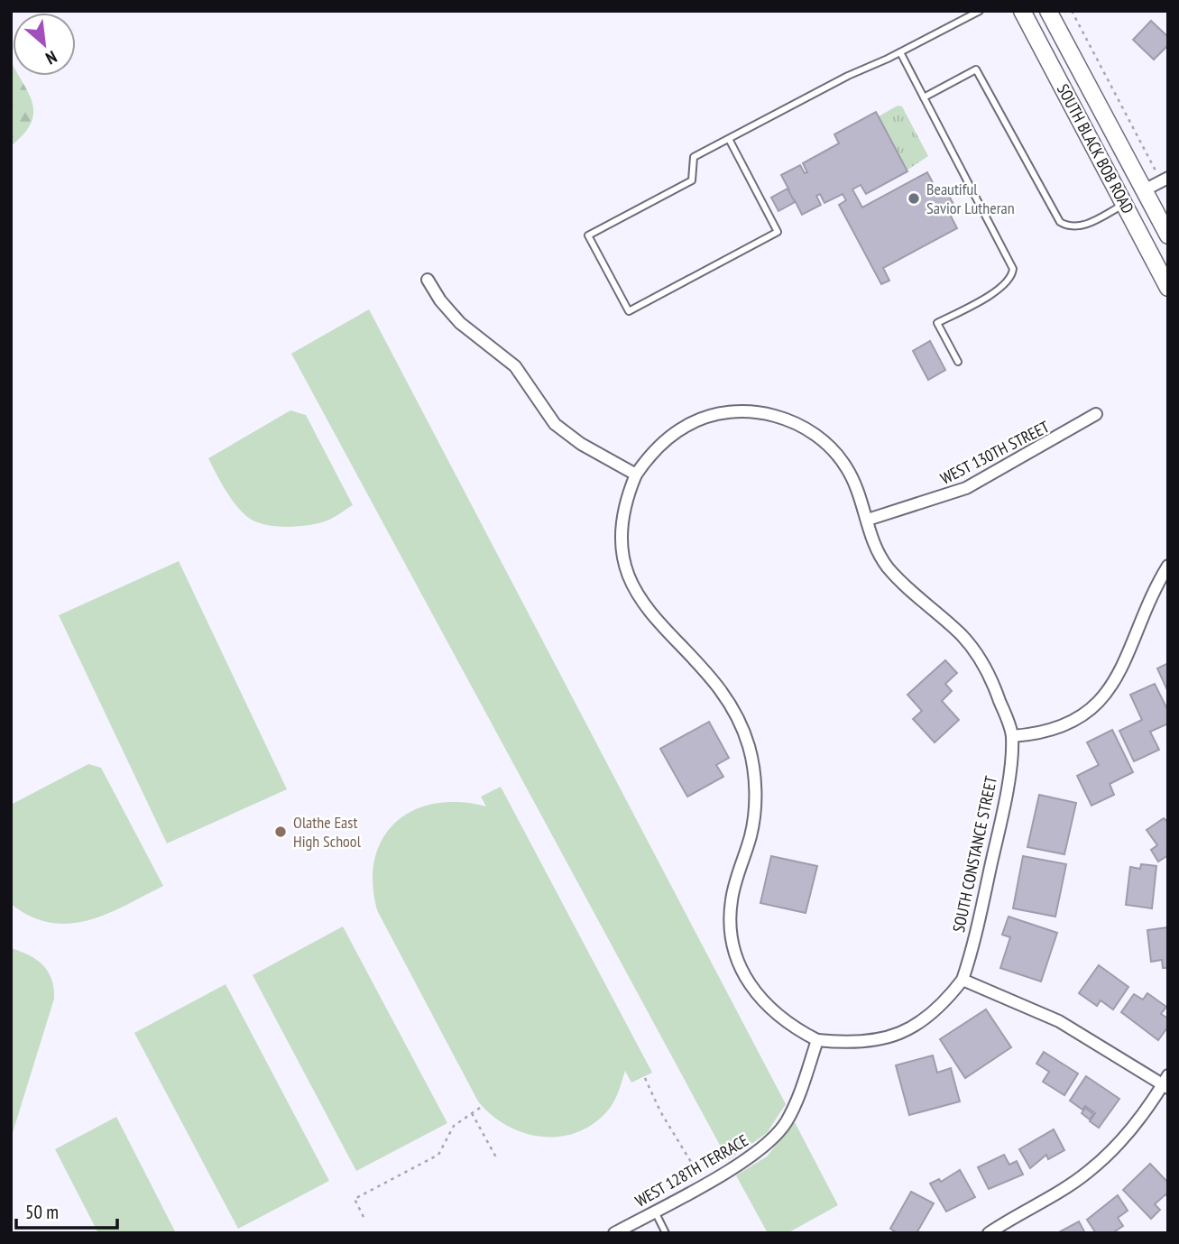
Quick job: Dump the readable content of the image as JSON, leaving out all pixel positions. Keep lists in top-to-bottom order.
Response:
{
  "streets": {
    "main road": ["SOUTH BLACK BOB ROAD"],
    "street": ["WEST 130TH STREET", "SOUTH CONSTANCE STREET", "WEST 128TH TERRACE"]
  },
  "crossings": [
    ["WEST 130TH STREET", "SOUTH CONSTANCE STREET"]
  ],
  "places": ["Beautiful Savior Lutheran", "Olathe East High School"],
  "scale_bar": "50 m",
  "north": "bottom right"
}
